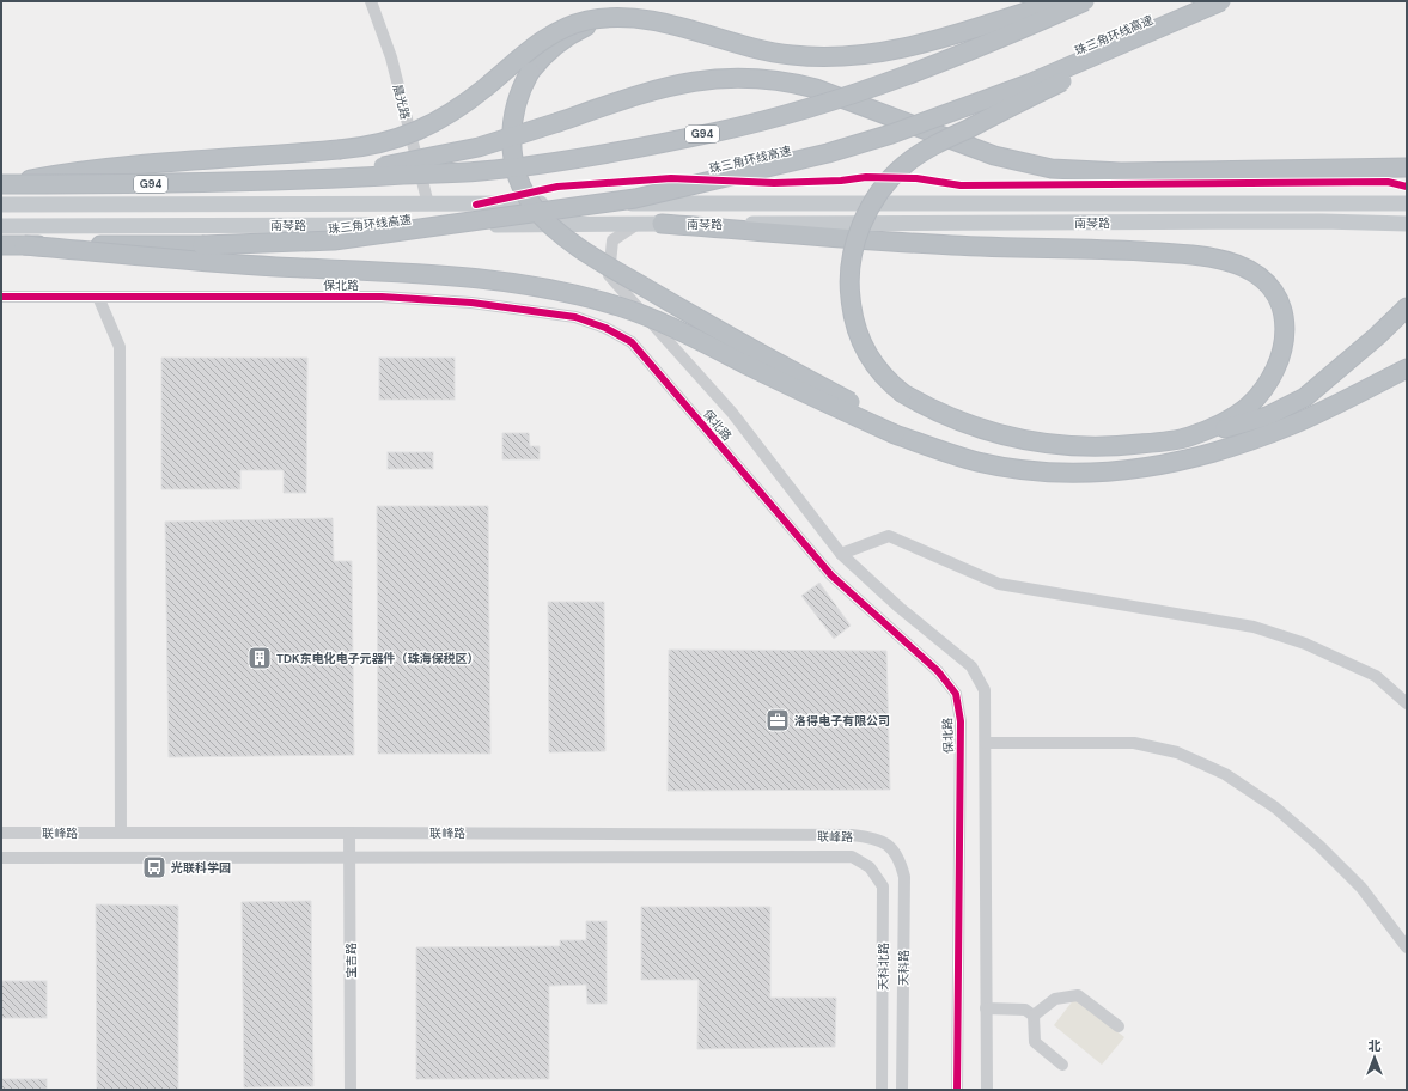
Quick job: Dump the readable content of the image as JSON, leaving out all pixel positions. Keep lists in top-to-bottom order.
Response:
{
  "streets": {
    "highway": ["珠三角环线高速", "G94"],
    "main road": ["南琴路"],
    "street": [
      "晨光路",
      "保北路",
      "联峰路",
      "宝吉路",
      "天科北路",
      "天科路"
    ]
  },
  "crossings": [
    ["晨光路", "南琴路"],
    ["联峰路", "宝吉路"],
    ["联峰路", "天科北路"],
    ["联峰路", "天科路"]
  ],
  "places": {
    "building": ["TDK东电化电子元器件（珠海保税区）"],
    "office": ["洛得电子有限公司"],
    "bus stop": ["光联科学园"]
  },
  "north": "top"
}
